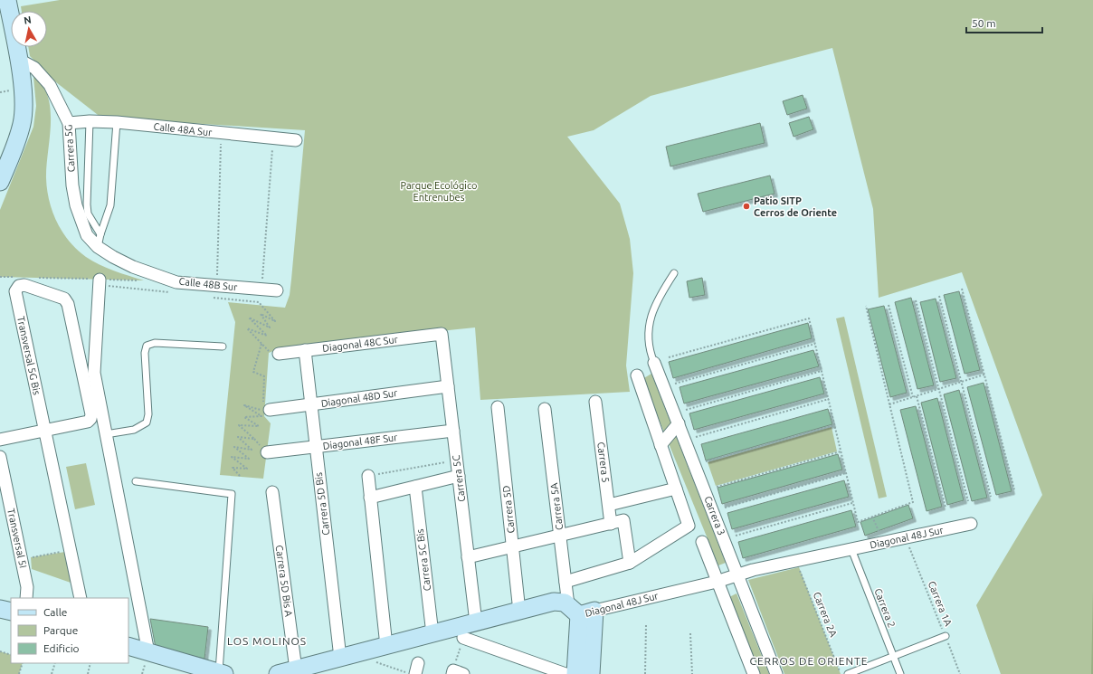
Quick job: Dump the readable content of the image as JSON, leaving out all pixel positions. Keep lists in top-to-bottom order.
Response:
{
  "streets": {
    "street": [
      "Calle 48A Sur",
      "Carrera 5G",
      "Calle 48B Sur",
      "Diagonal 48C Sur",
      "Transversal 5G Bis",
      "Diagonal 48D Sur",
      "Diagonal 48F Sur",
      "Carrera 5",
      "Carrera 5C",
      "Carrera 5D Bis",
      "Carrera 5A",
      "Carrera 5D",
      "Carrera 3",
      "Diagonal 48J Sur",
      "Transversal 5I",
      "Carrera 5C Bis",
      "Carrera 5D Bis A"
    ],
    "lane": ["Carrera 2"],
    "path": ["Carrera 1A", "Carrera 2A"]
  },
  "crossings": [
    ["Calle 48A Sur", "Carrera 5G"],
    ["Carrera 5G", "Calle 48B Sur"],
    ["Diagonal 48C Sur", "Carrera 5C"],
    ["Diagonal 48C Sur", "Carrera 5D Bis"],
    ["Diagonal 48D Sur", "Carrera 5C"],
    ["Diagonal 48D Sur", "Carrera 5D Bis"],
    ["Diagonal 48F Sur", "Carrera 5C"],
    ["Diagonal 48F Sur", "Carrera 5D Bis"],
    ["Carrera 5C", "Diagonal 48J Sur"],
    ["Carrera 5D Bis", "Diagonal 48J Sur"],
    ["Carrera 5A", "Diagonal 48J Sur"],
    ["Carrera 5D", "Diagonal 48J Sur"],
    ["Carrera 3", "Diagonal 48J Sur"],
    ["Diagonal 48J Sur", "Carrera 5C Bis"],
    ["Diagonal 48J Sur", "Carrera 5D Bis A"],
    ["Diagonal 48J Sur", "Carrera 1A"],
    ["Diagonal 48J Sur", "Carrera 2"],
    ["Diagonal 48J Sur", "Carrera 2A"]
  ],
  "districts": ["LOS MOLINOS", "CERROS DE ORIENTE"],
  "parks": ["Parque Ecológico Entrenubes"],
  "places": ["Patio SITP Cerros de Oriente"],
  "legend": ["Calle", "Parque", "Edificio"],
  "scale_bar": "50 m",
  "north": "top"
}
